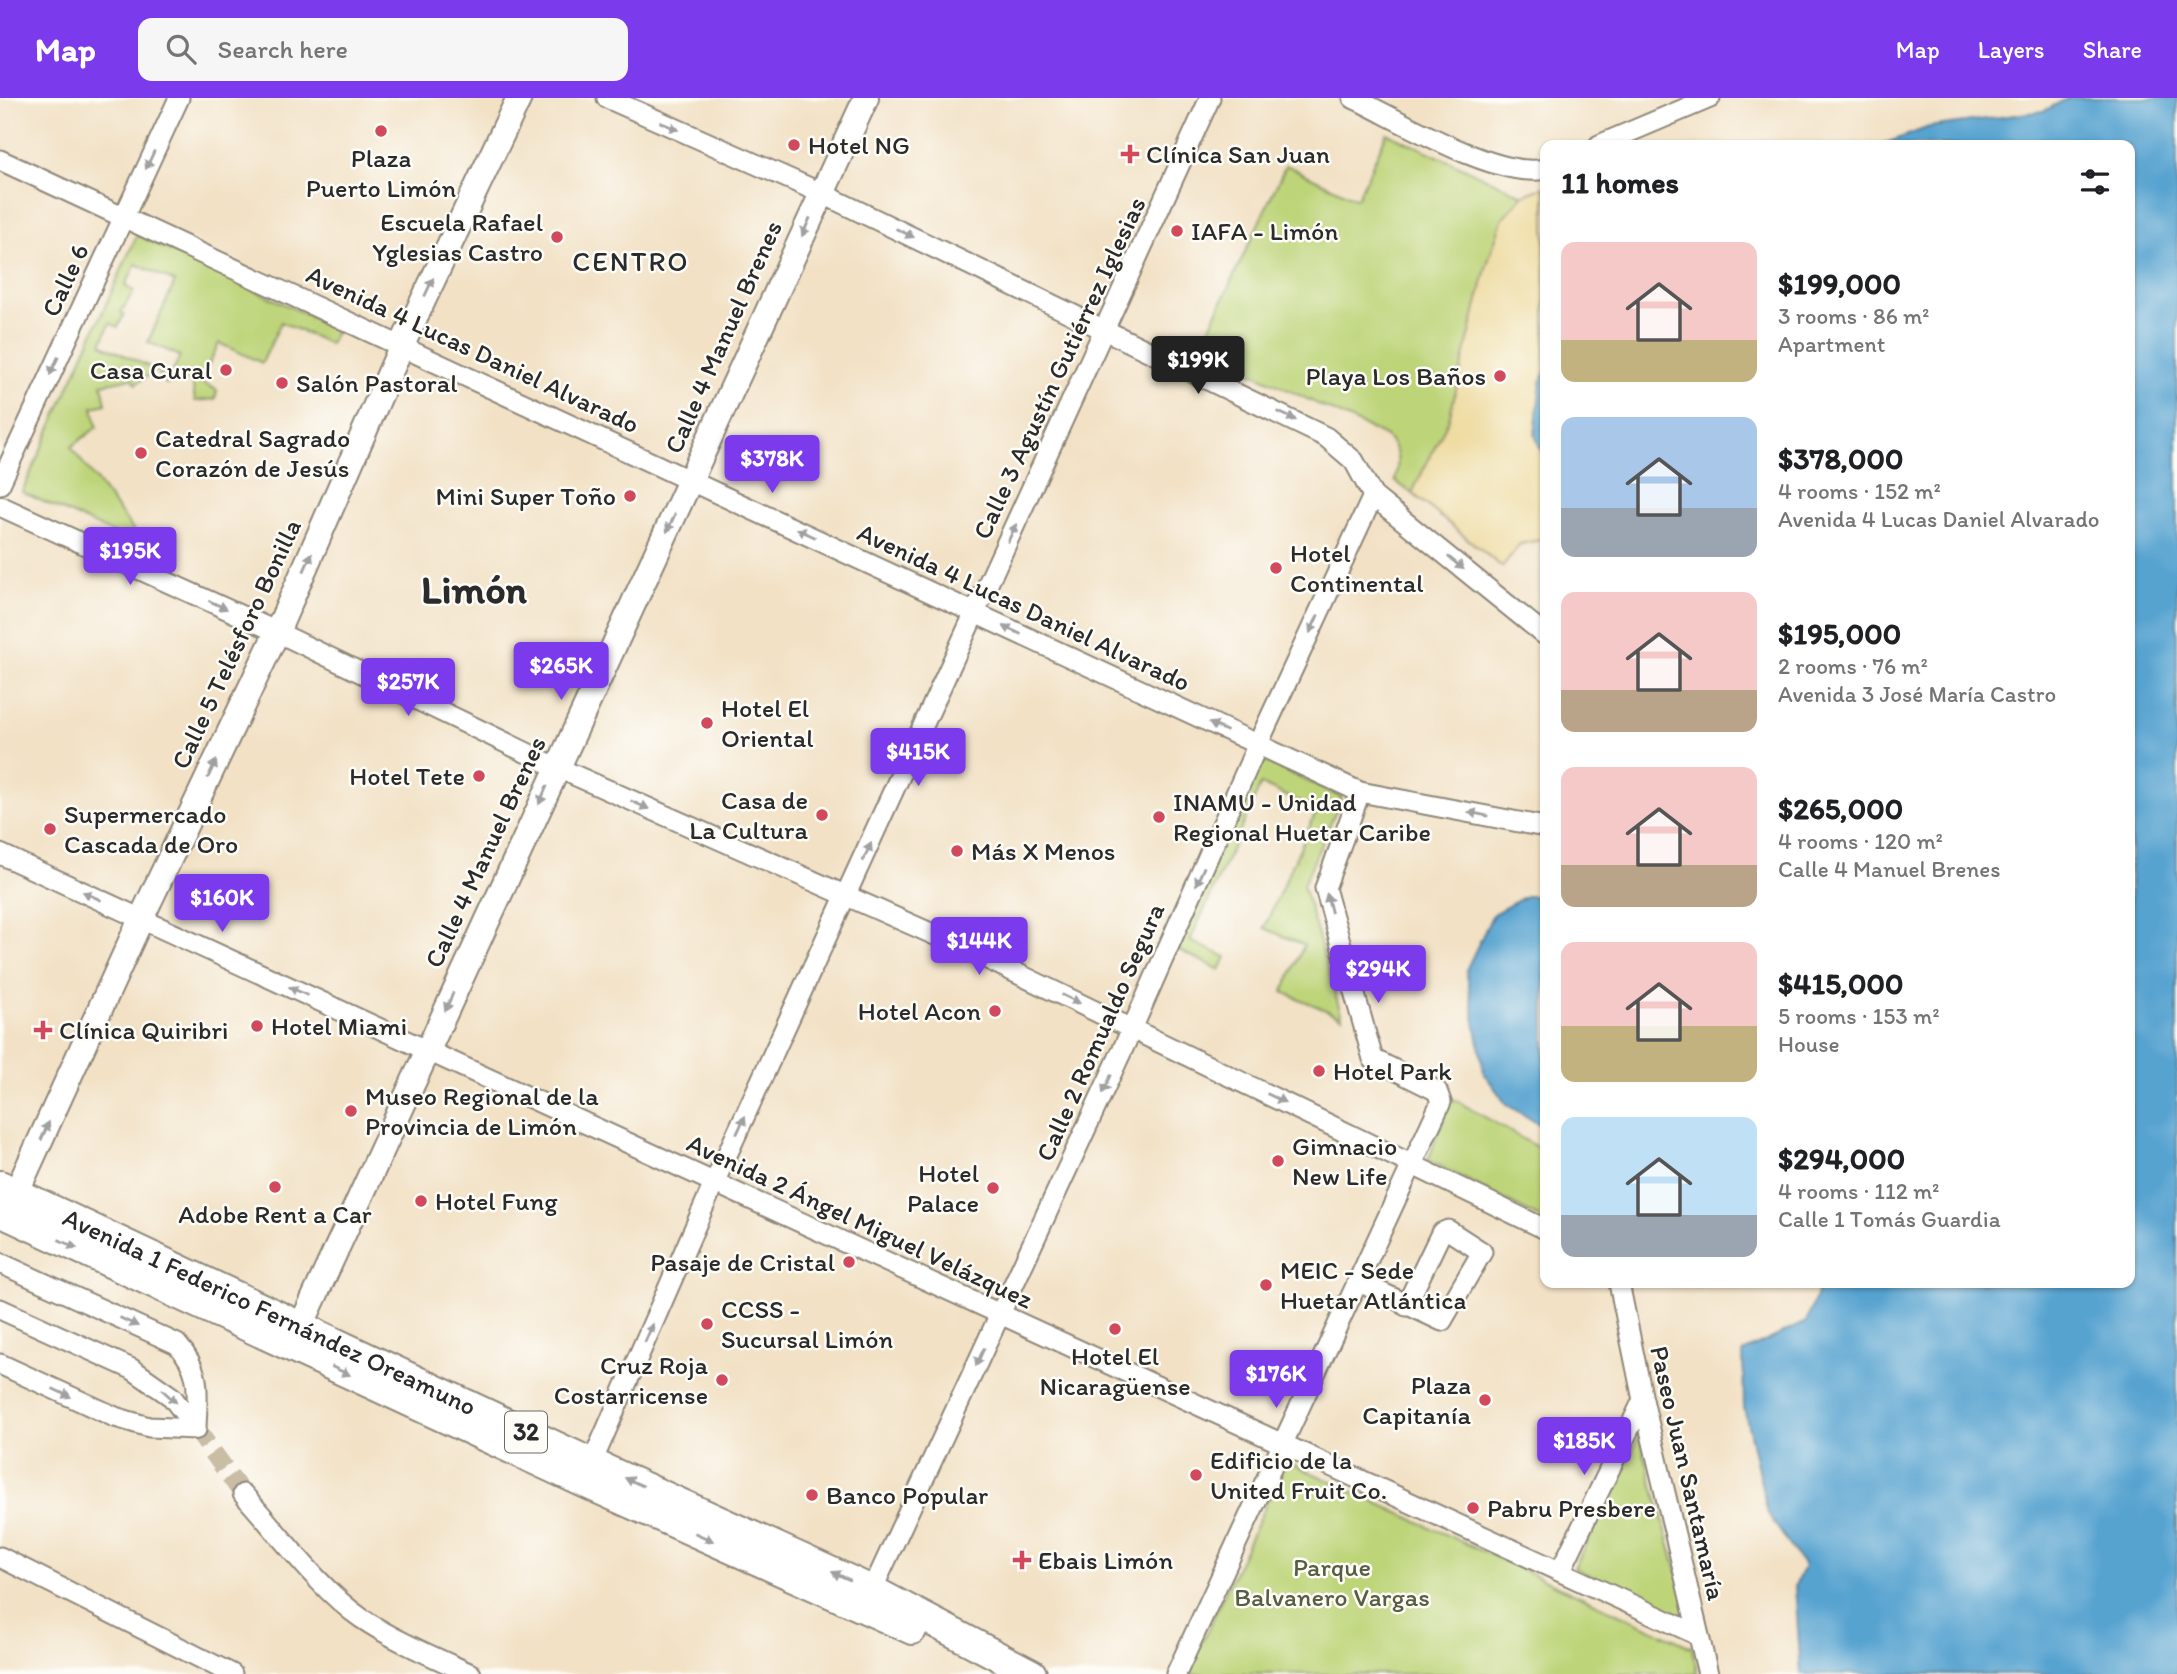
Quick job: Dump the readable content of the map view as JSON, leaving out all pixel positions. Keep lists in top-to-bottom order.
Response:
{
  "streets": {
    "highway": ["Avenida 1 Federico Fernández Oreamuno", "32"],
    "main road": ["Calle 4 Manuel Brenes", "Calle 5 Telésforo Bonilla"],
    "street": [
      "Calle 6",
      "Avenida 4 Lucas Daniel Alvarado",
      "Calle 3 Agustín Gutiérrez Iglesias",
      "Calle 2 Romualdo Segura",
      "Avenida 2 Ángel Miguel Velázquez",
      "Paseo Juan Santamaría"
    ]
  },
  "crossings": [
    ["Calle 6", "Avenida 4 Lucas Daniel Alvarado"],
    ["Calle 4 Manuel Brenes", "Avenida 4 Lucas Daniel Alvarado"],
    ["Calle 4 Manuel Brenes", "Avenida 2 Ángel Miguel Velázquez"],
    ["Calle 4 Manuel Brenes", "Avenida 1 Federico Fernández Oreamuno"],
    ["Avenida 4 Lucas Daniel Alvarado", "Calle 3 Agustín Gutiérrez Iglesias"],
    ["Avenida 4 Lucas Daniel Alvarado", "Calle 5 Telésforo Bonilla"],
    ["Avenida 4 Lucas Daniel Alvarado", "Calle 2 Romualdo Segura"],
    ["Calle 3 Agustín Gutiérrez Iglesias", "Avenida 2 Ángel Miguel Velázquez"],
    ["Calle 3 Agustín Gutiérrez Iglesias", "Avenida 1 Federico Fernández Oreamuno"],
    ["Calle 5 Telésforo Bonilla", "Avenida 2 Ángel Miguel Velázquez"],
    ["Calle 5 Telésforo Bonilla", "Avenida 1 Federico Fernández Oreamuno"],
    ["Calle 2 Romualdo Segura", "Avenida 2 Ángel Miguel Velázquez"],
    ["Calle 2 Romualdo Segura", "Avenida 1 Federico Fernández Oreamuno"],
    ["Avenida 2 Ángel Miguel Velázquez", "Paseo Juan Santamaría"]
  ],
  "one_way": [
    "Calle 6",
    "Calle 4 Manuel Brenes",
    "Avenida 4 Lucas Daniel Alvarado",
    "Calle 3 Agustín Gutiérrez Iglesias",
    "Calle 5 Telésforo Bonilla",
    "Calle 2 Romualdo Segura"
  ],
  "districts": ["CENTRO", "Limón"],
  "parks": ["Parque Balvanero Vargas"],
  "places": {
    "other": [
      "Plaza Puerto Limón",
      "Hotel NG",
      "IAFA - Limón",
      "Escuela Rafael Yglesias Castro",
      "Casa Cural",
      "Playa Los Baños",
      "Salón Pastoral",
      "Catedral Sagrado Corazón de Jesús",
      "Mini Super Toño",
      "Hotel Continental",
      "Hotel El Oriental",
      "Hotel Tete",
      "Casa de La Cultura",
      "INAMU - Unidad Regional Huetar Caribe",
      "Supermercado Cascada de Oro",
      "Más X Menos",
      "Hotel Acon",
      "Hotel Miami",
      "Hotel Park",
      "Museo Regional de la Provincia de Limón",
      "Gimnacio New Life",
      "Adobe Rent a Car",
      "Hotel Palace",
      "Hotel Fung",
      "Pasaje de Cristal",
      "MEIC - Sede Huetar Atlántica",
      "CCSS - Sucursal Limón",
      "Hotel El Nicaragüense",
      "Cruz Roja Costarricense",
      "Plaza Capitanía",
      "Edificio de la United Fruit Co.",
      "Banco Popular",
      "Pabru Presbere"
    ],
    "health": ["Clínica San Juan", "Clínica Quiribri", "Ebais Limón"]
  },
  "page": {
    "header": "Map",
    "search": "Search here",
    "nav": ["Map", "Layers", "Share"],
    "heading": "11 homes",
    "list": [
      {
        "name": "$199,000",
        "note": "3 rooms · 86 m² · Apartment"
      },
      {
        "name": "$378,000",
        "note": "4 rooms · 152 m² · Avenida 4 Lucas Daniel Alvarado"
      },
      {
        "name": "$195,000",
        "note": "2 rooms · 76 m² · Avenida 3 José María Castro"
      },
      {
        "name": "$265,000",
        "note": "4 rooms · 120 m² · Calle 4 Manuel Brenes"
      },
      {
        "name": "$415,000",
        "note": "5 rooms · 153 m² · House"
      },
      {
        "name": "$294,000",
        "note": "4 rooms · 112 m² · Calle 1 Tomás Guardia"
      }
    ],
    "price": [
      "$199K",
      "$378K",
      "$195K",
      "$265K",
      "$257K",
      "$415K",
      "$160K",
      "$144K",
      "$294K",
      "$176K",
      "$185K"
    ]
  }
}
